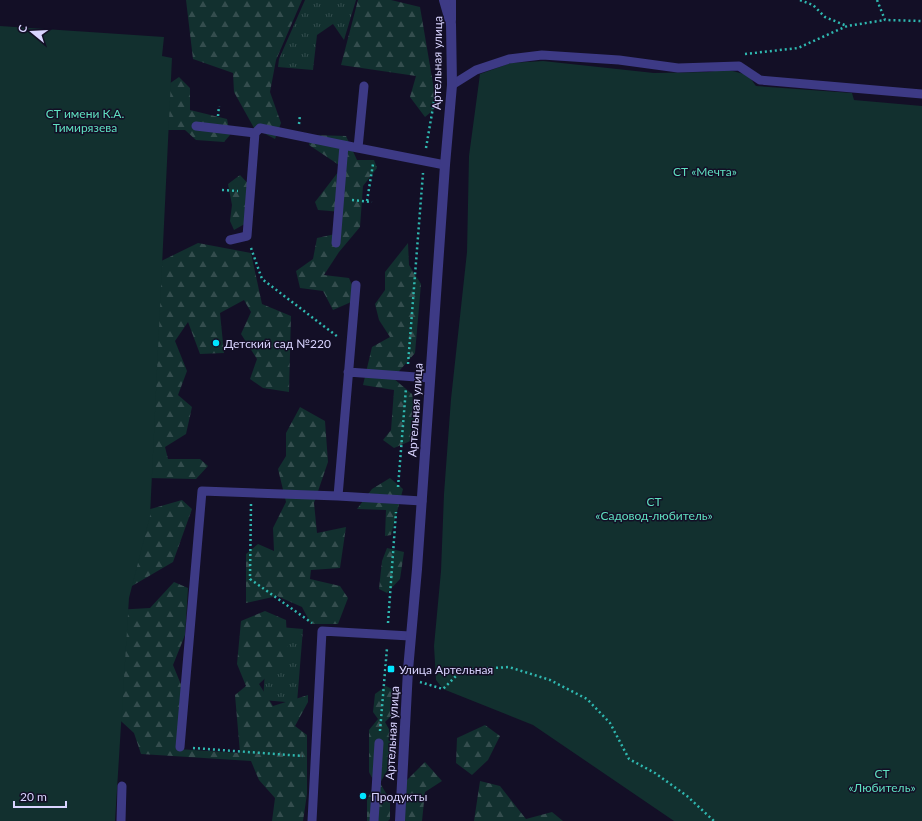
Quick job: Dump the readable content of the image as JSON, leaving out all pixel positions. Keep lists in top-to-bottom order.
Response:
{
  "streets": {
    "street": ["Артельная улица"]
  },
  "parks": [
    "СТ имени К.А. Тимирязева",
    "СТ «Мечта»",
    "СТ «Садовод-любитель»",
    "СТ «Любитель»"
  ],
  "places": {
    "other": ["Детский сад №220", "Продукты"],
    "transit": ["Улица Артельная"]
  },
  "scale_bar": "20 m",
  "north": "left"
}
